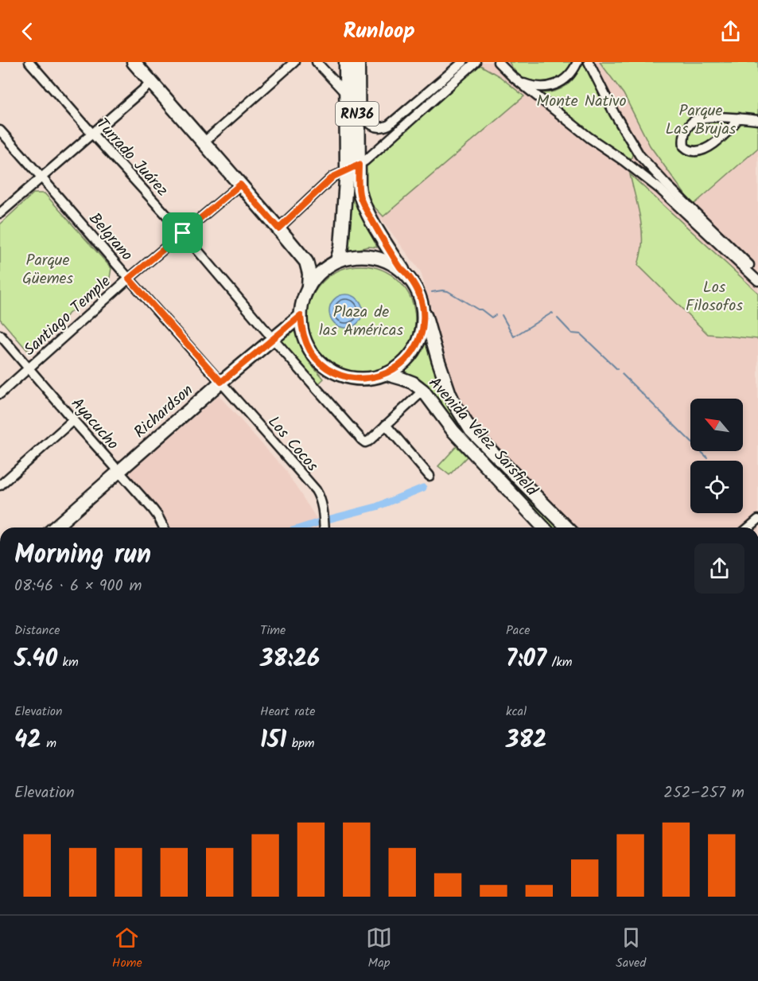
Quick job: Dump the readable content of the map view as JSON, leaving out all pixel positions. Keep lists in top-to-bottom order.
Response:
{
  "streets": {
    "main road": ["RN36", "Richardson", "Avenida Vélez Sarsfield"],
    "street": [
      "Turrado Juárez",
      "Belgrano",
      "Santiago Temple",
      "Ayacucho",
      "Los Cocos"
    ]
  },
  "crossings": [
    ["RN36", "Richardson"],
    ["RN36", "Avenida Vélez Sarsfield"],
    ["Turrado Juárez", "Santiago Temple"],
    ["Turrado Juárez", "Richardson"],
    ["Belgrano", "Santiago Temple"],
    ["Belgrano", "Richardson"],
    ["Belgrano", "Los Cocos"],
    ["Santiago Temple", "Ayacucho"],
    ["Richardson", "Ayacucho"],
    ["Richardson", "Avenida Vélez Sarsfield"],
    ["Richardson", "Los Cocos"]
  ],
  "parks": [
    "Monte Nativo",
    "Parque Las Brujas",
    "Parque Güemes",
    "Los Filosofos",
    "Plaza de las Américas"
  ],
  "north": "top left",
  "page": {
    "header": "Runloop",
    "heading": ["Morning run", "08:46 · 6 × 900 m"],
    "stats": [
      ["Distance", "5.40 km"],
      ["Time", "38:26"],
      ["Pace", "7:07 /km"],
      ["Elevation", "42 m"],
      ["Heart rate", "151 bpm"],
      ["kcal", "382"]
    ],
    "chart": ["Elevation", "252–257 m"],
    "tabs": ["Home", "Map", "Saved"]
  }
}
